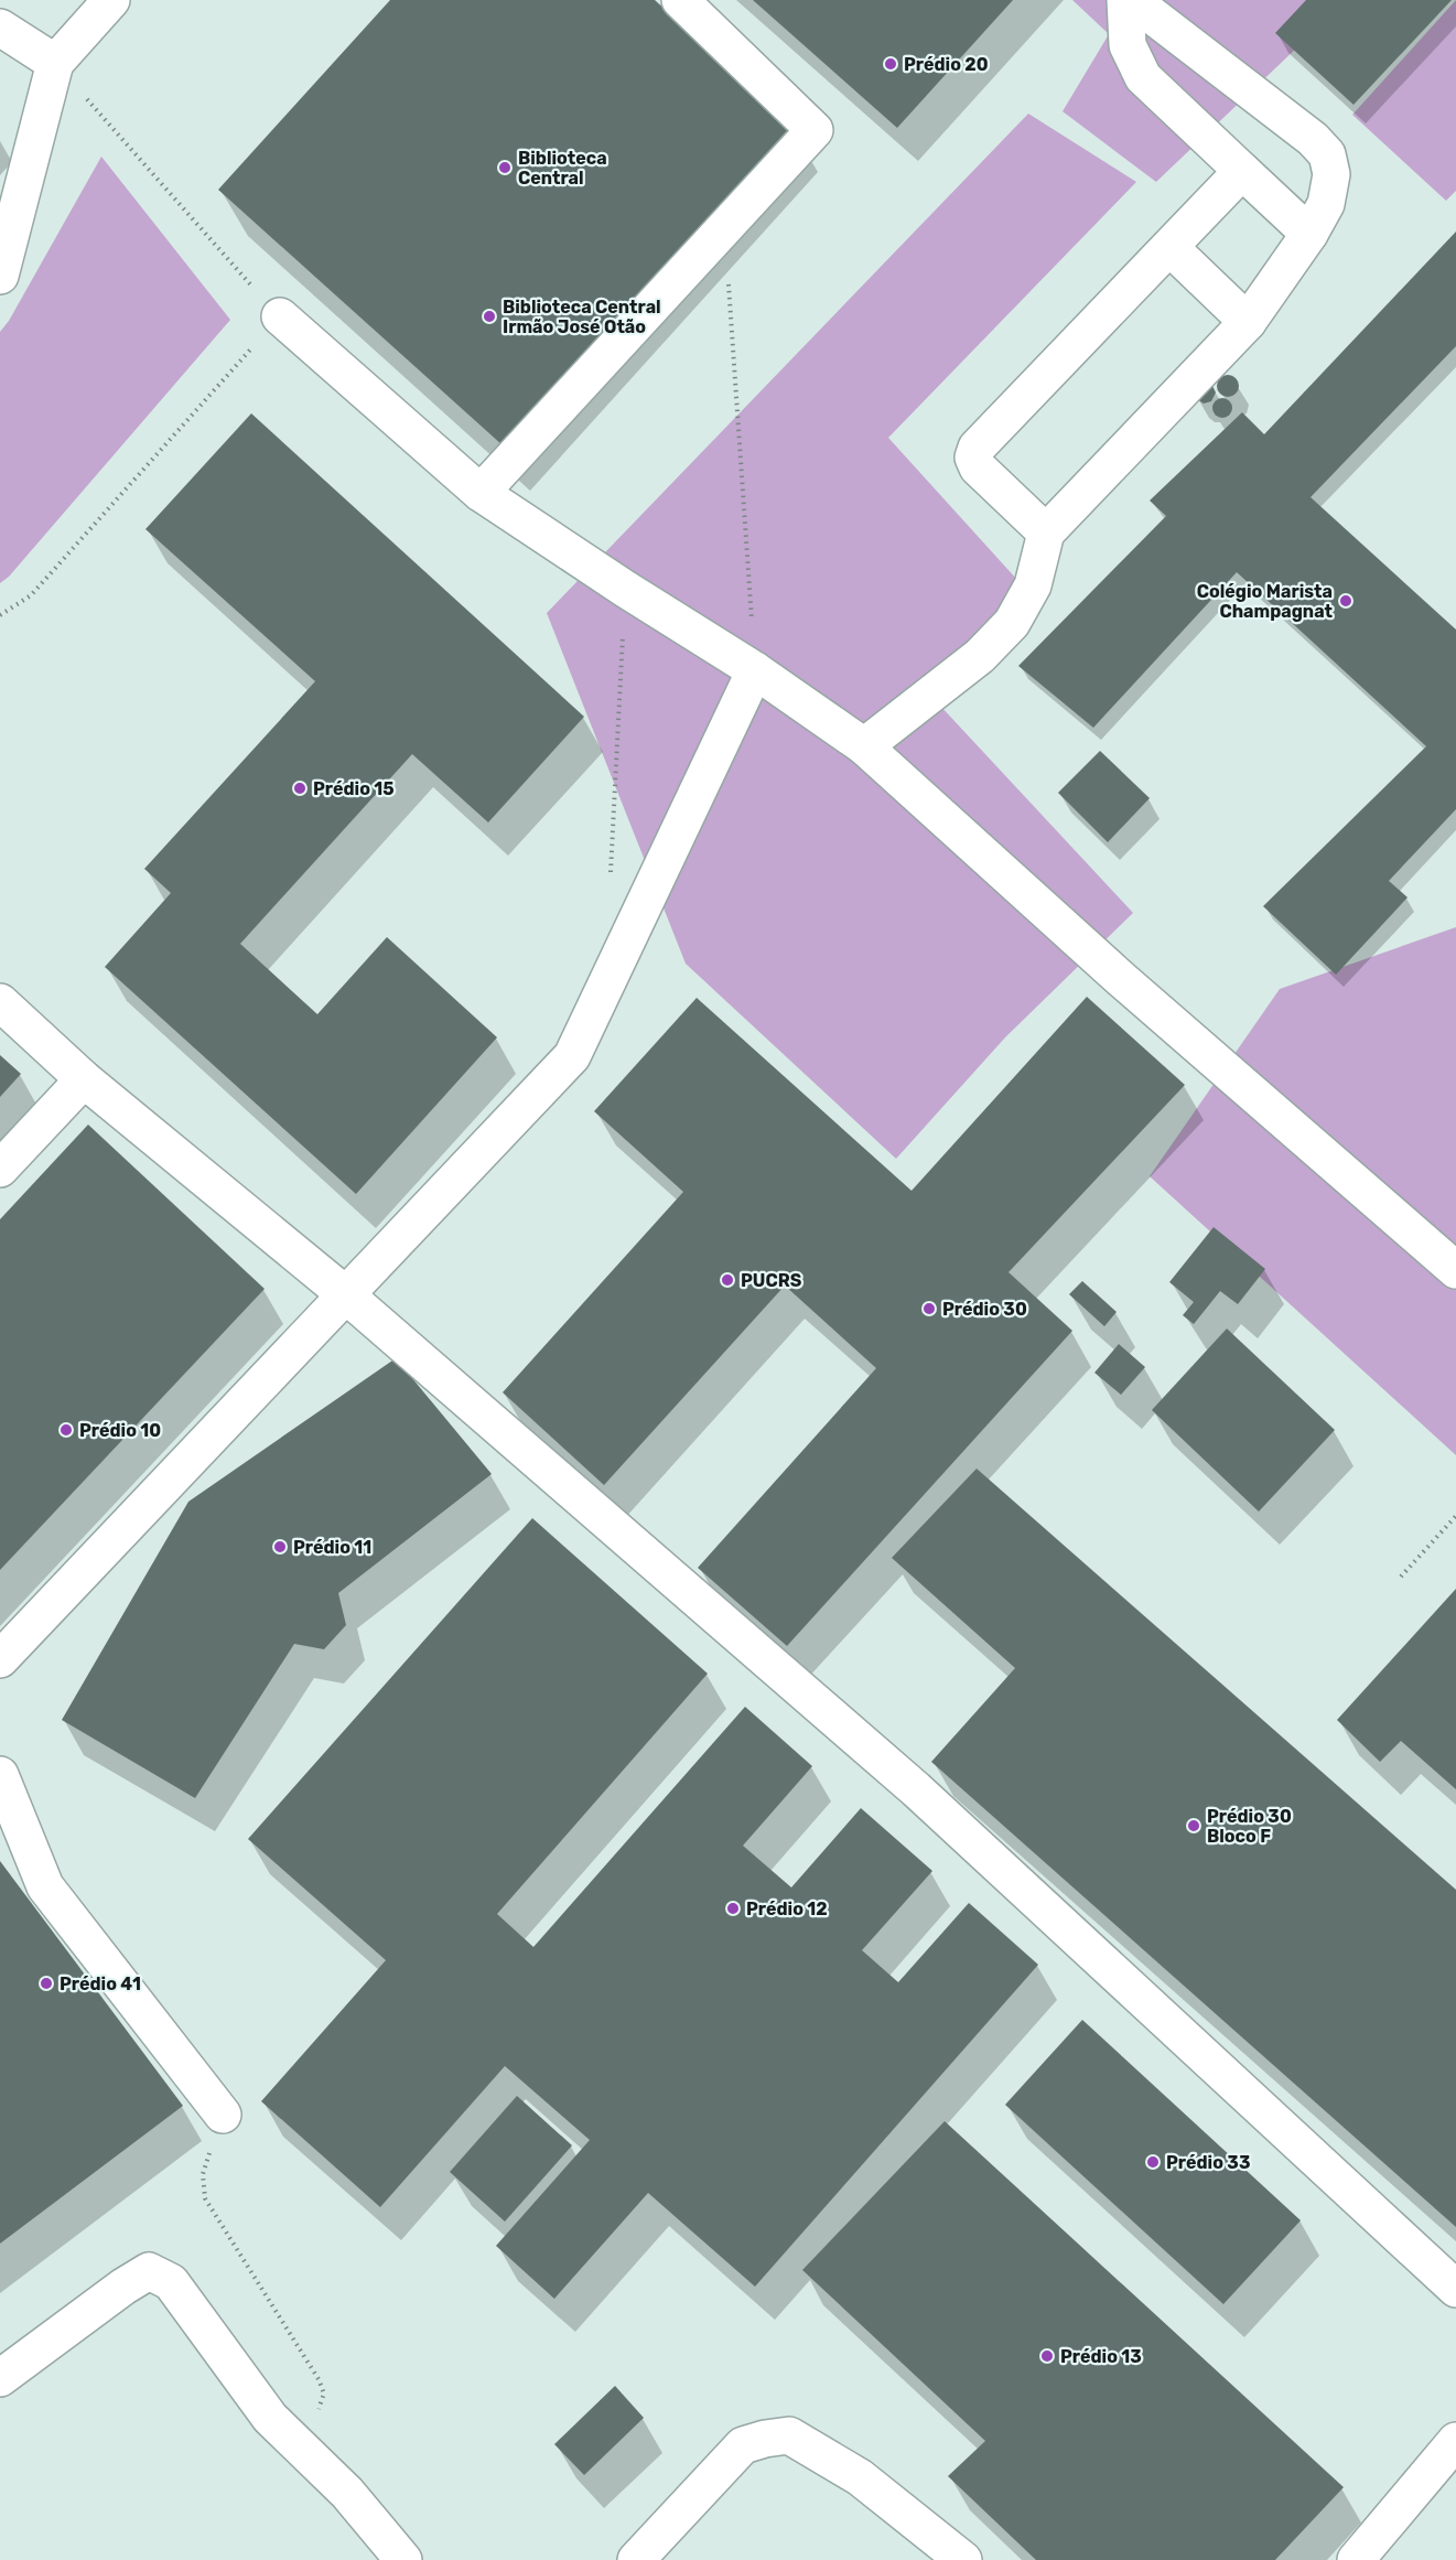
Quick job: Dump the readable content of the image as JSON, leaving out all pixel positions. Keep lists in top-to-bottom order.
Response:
{
  "places": [
    "Prédio 20",
    "Biblioteca Central",
    "Biblioteca Central Irmão José Otão",
    "Colégio Marista Champagnat",
    "Prédio 15",
    "PUCRS",
    "Prédio 30",
    "Prédio 10",
    "Prédio 11",
    "Prédio 30 Bloco F",
    "Prédio 12",
    "Prédio 41",
    "Prédio 33",
    "Prédio 13"
  ]
}
